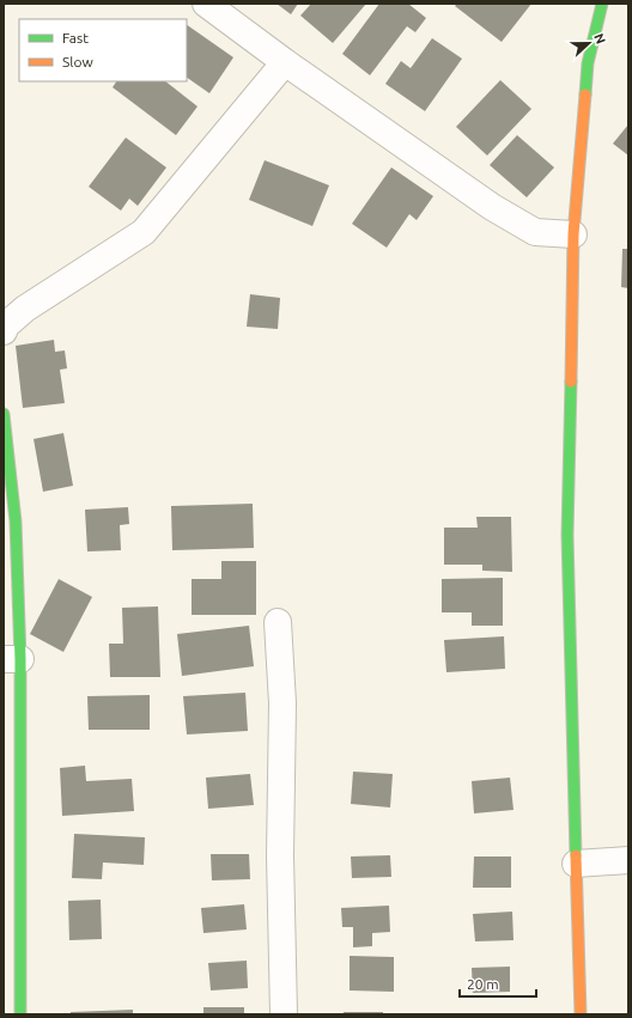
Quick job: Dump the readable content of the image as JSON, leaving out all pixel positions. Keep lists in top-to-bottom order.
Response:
{
  "legend": ["Fast", "Slow"],
  "scale_bar": "20 m",
  "north": "right"
}
